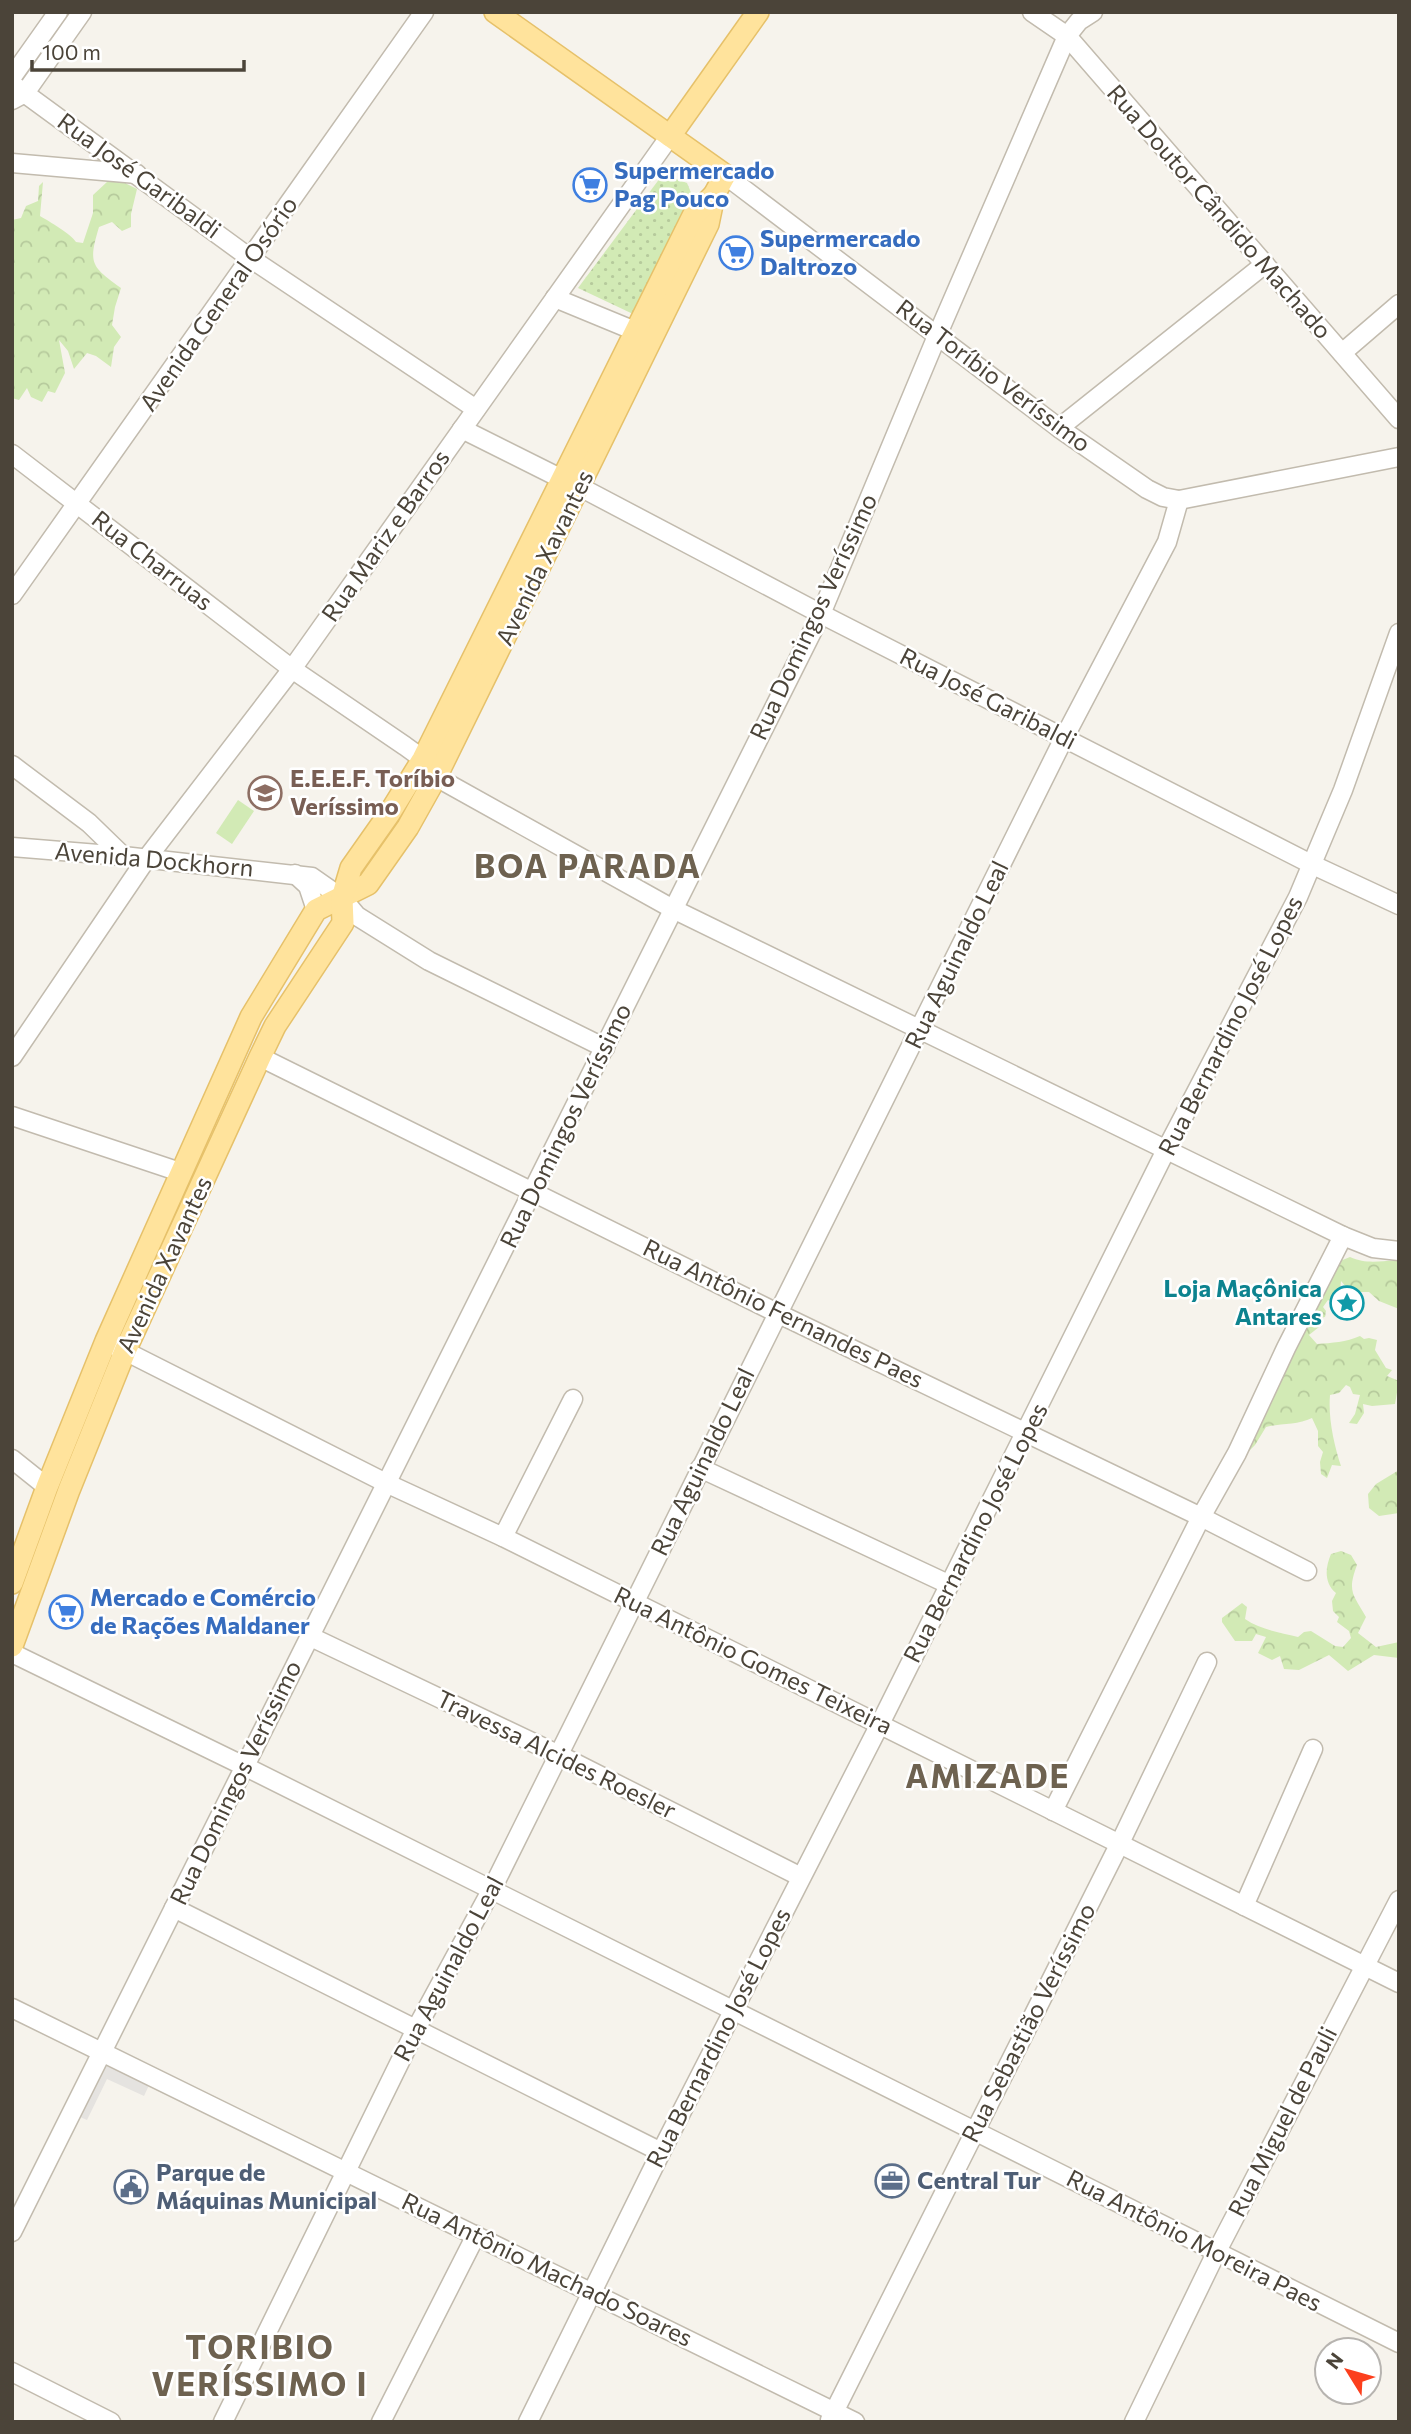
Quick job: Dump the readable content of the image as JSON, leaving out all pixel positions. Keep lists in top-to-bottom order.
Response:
{
  "streets": {
    "main road": ["Rua Toríbio Veríssimo", "Rua Mariz e Barros", "Avenida Xavantes"],
    "street": [
      "Rua José Garibaldi",
      "Rua Doutor Cândido Machado",
      "Avenida General Osório",
      "Rua Charruas",
      "Rua Domingos Veríssimo",
      "Avenida Dockhorn",
      "Rua Aguinaldo Leal",
      "Rua Bernardino José Lopes",
      "Rua Antônio Fernandes Paes",
      "Rua Antônio Gomes Teixeira",
      "Travessa Alcides Roesler",
      "Rua Sebastião Veríssimo",
      "Rua Miguel de Pauli",
      "Rua Antônio Moreira Paes",
      "Rua Antônio Machado Soares"
    ]
  },
  "crossings": [
    ["Rua José Garibaldi", "Avenida General Osório"],
    ["Rua José Garibaldi", "Rua Mariz e Barros"],
    ["Rua José Garibaldi", "Avenida Xavantes"],
    ["Rua José Garibaldi", "Rua Domingos Veríssimo"],
    ["Rua José Garibaldi", "Rua Aguinaldo Leal"],
    ["Rua José Garibaldi", "Rua Bernardino José Lopes"],
    ["Rua Doutor Cândido Machado", "Rua Domingos Veríssimo"],
    ["Avenida General Osório", "Rua Charruas"],
    ["Rua Toríbio Veríssimo", "Rua Mariz e Barros"],
    ["Rua Toríbio Veríssimo", "Avenida Xavantes"],
    ["Rua Toríbio Veríssimo", "Rua Domingos Veríssimo"],
    ["Rua Toríbio Veríssimo", "Rua Aguinaldo Leal"],
    ["Rua Mariz e Barros", "Rua Charruas"],
    ["Rua Mariz e Barros", "Avenida Dockhorn"],
    ["Avenida Xavantes", "Rua Charruas"],
    ["Avenida Xavantes", "Avenida Dockhorn"],
    ["Avenida Xavantes", "Rua Antônio Fernandes Paes"],
    ["Avenida Xavantes", "Rua Antônio Gomes Teixeira"],
    ["Rua Domingos Veríssimo", "Avenida Dockhorn"],
    ["Rua Domingos Veríssimo", "Rua Antônio Fernandes Paes"],
    ["Rua Domingos Veríssimo", "Rua Antônio Gomes Teixeira"],
    ["Rua Domingos Veríssimo", "Travessa Alcides Roesler"],
    ["Rua Domingos Veríssimo", "Rua Antônio Moreira Paes"],
    ["Rua Domingos Veríssimo", "Rua Antônio Machado Soares"],
    ["Rua Aguinaldo Leal", "Rua Antônio Fernandes Paes"],
    ["Rua Aguinaldo Leal", "Rua Antônio Gomes Teixeira"],
    ["Rua Aguinaldo Leal", "Travessa Alcides Roesler"],
    ["Rua Aguinaldo Leal", "Rua Antônio Moreira Paes"],
    ["Rua Aguinaldo Leal", "Rua Antônio Machado Soares"],
    ["Rua Bernardino José Lopes", "Rua Antônio Fernandes Paes"],
    ["Rua Bernardino José Lopes", "Rua Antônio Gomes Teixeira"],
    ["Rua Bernardino José Lopes", "Travessa Alcides Roesler"],
    ["Rua Bernardino José Lopes", "Rua Antônio Moreira Paes"],
    ["Rua Bernardino José Lopes", "Rua Antônio Machado Soares"],
    ["Rua Antônio Gomes Teixeira", "Rua Sebastião Veríssimo"],
    ["Rua Antônio Gomes Teixeira", "Rua Miguel de Pauli"],
    ["Rua Sebastião Veríssimo", "Rua Antônio Moreira Paes"],
    ["Rua Sebastião Veríssimo", "Rua Antônio Machado Soares"],
    ["Rua Miguel de Pauli", "Rua Antônio Moreira Paes"]
  ],
  "districts": ["BOA PARADA", "AMIZADE", "TORIBIO VERÍSSIMO I"],
  "places": {
    "supermarket": ["Supermercado Pag Pouco", "Supermercado Daltrozo", "Mercado e Comércio de Rações Maldaner"],
    "school or university": ["E.E.E.F. Toríbio Veríssimo"],
    "place": ["Loja Maçônica Antares"],
    "office": ["Central Tur"],
    "public building": ["Parque de Máquinas Municipal"]
  },
  "scale_bar": "100 m",
  "north": "top left"
}
